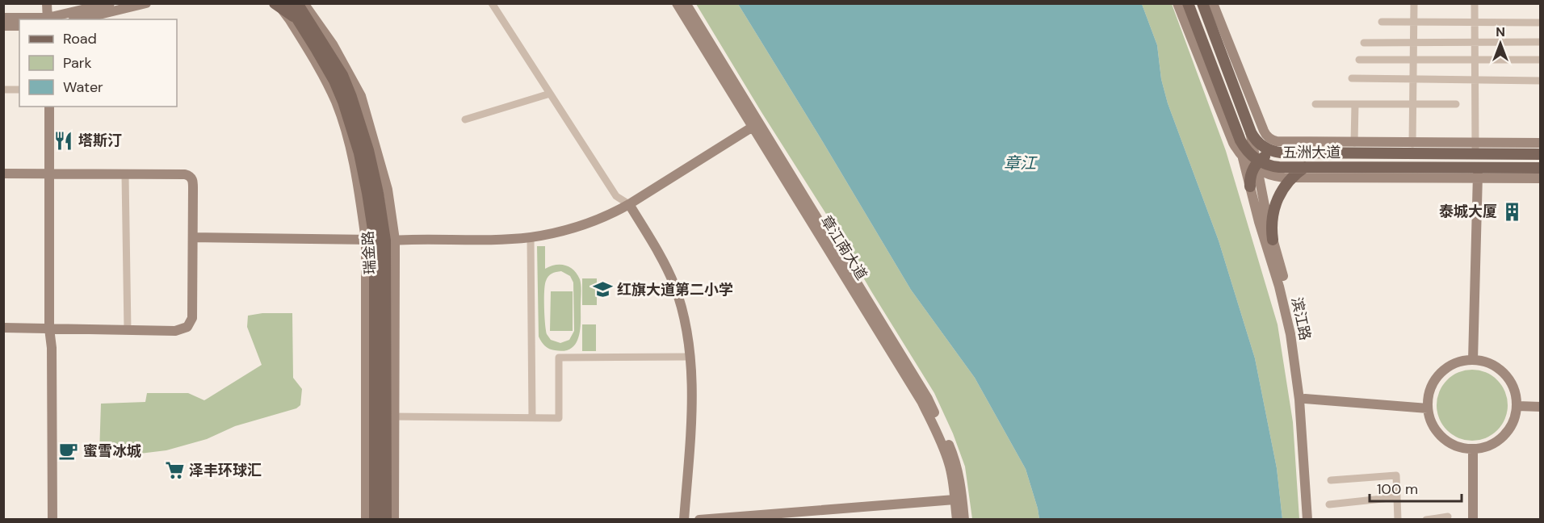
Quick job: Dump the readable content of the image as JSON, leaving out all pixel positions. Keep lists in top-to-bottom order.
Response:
{
  "streets": {
    "main road": ["五洲大道", "瑞金路"],
    "street": ["章江南大道", "滨江路"]
  },
  "crossings": [
    ["五洲大道", "滨江路"]
  ],
  "water": ["章江"],
  "places": {
    "restaurant": ["塔斯汀"],
    "building": ["泰城大厦"],
    "school or university": ["红旗大道第二小学"],
    "cafe": ["蜜雪冰城"],
    "supermarket": ["泽丰环球汇"]
  },
  "legend": ["Road", "Park", "Water"],
  "scale_bar": "100 m",
  "north": "top"
}
